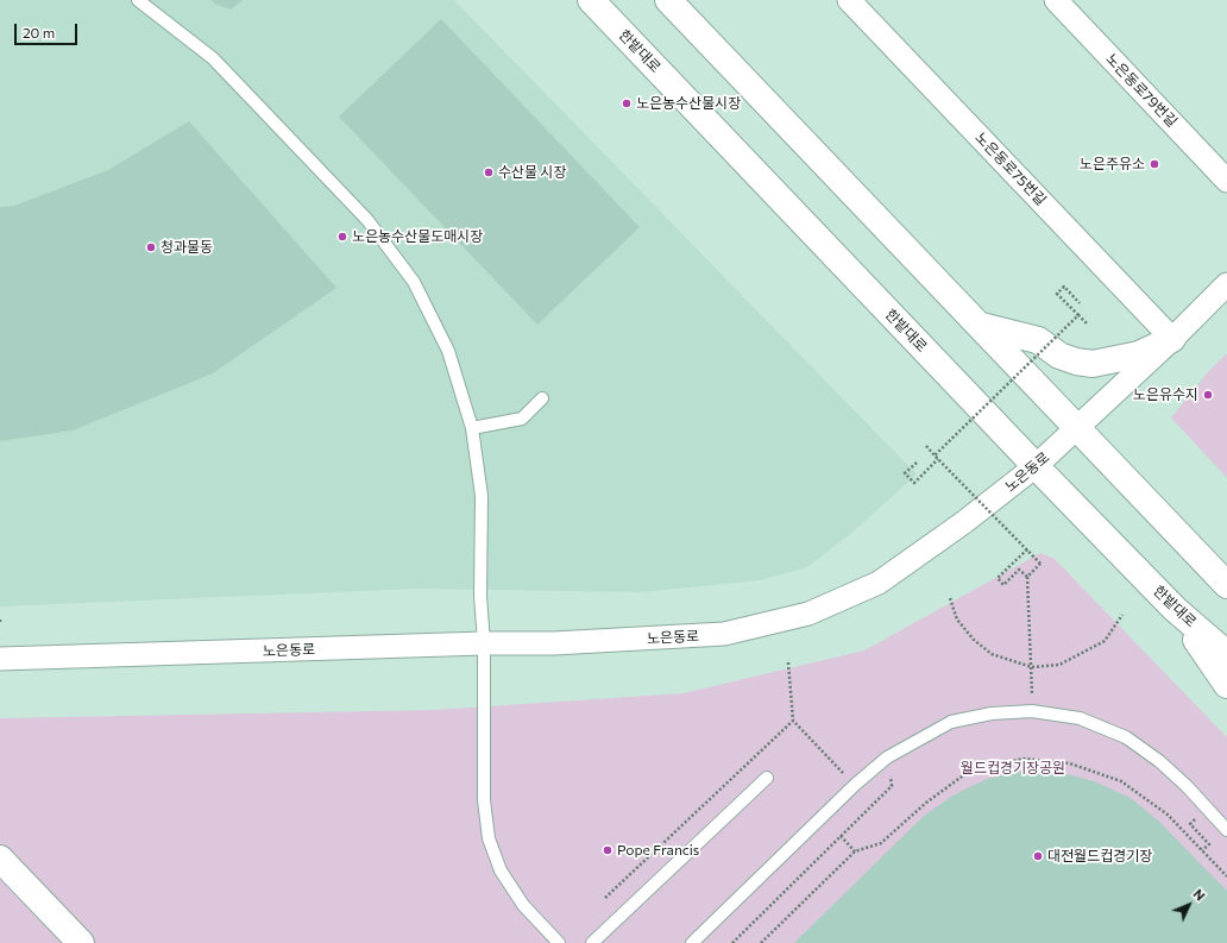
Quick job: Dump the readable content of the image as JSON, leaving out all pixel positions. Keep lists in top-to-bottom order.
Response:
{
  "streets": {
    "main road": ["한밭대로"],
    "street": ["노은동로79번길", "노은동로75번길", "노은동로"]
  },
  "crossings": [
    ["한밭대로", "노은동로"],
    ["노은동로75번길", "노은동로"]
  ],
  "parks": ["월드컵경기장공원"],
  "places": [
    "노은농수산물시장",
    "노은주유소",
    "수산물 시장",
    "노은농수산물도매시장",
    "청과물동",
    "노은유수지",
    "Pope Francis",
    "대전월드컵경기장"
  ],
  "scale_bar": "20 m",
  "north": "top right"
}
